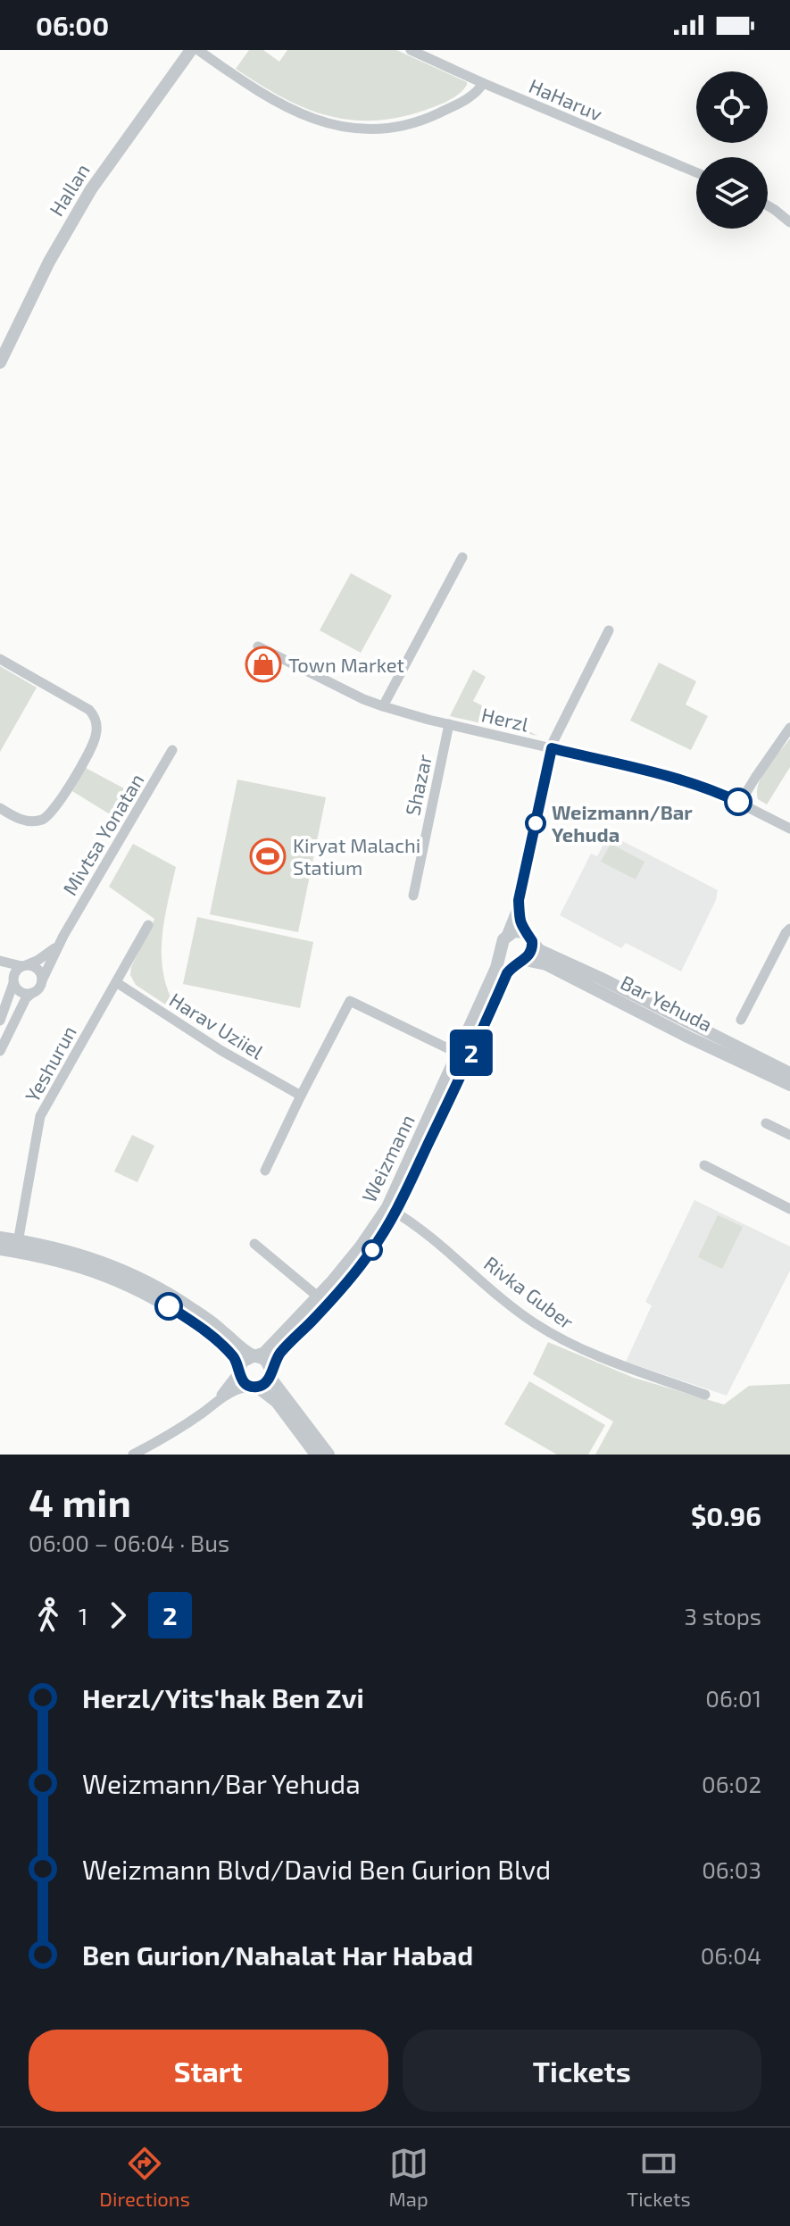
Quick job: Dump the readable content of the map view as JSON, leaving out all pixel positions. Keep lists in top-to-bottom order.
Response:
{
  "streets": {
    "street": [
      "HaHaruv",
      "HaIlan",
      "Herzl",
      "Shazar",
      "Mivtsa Yonatan",
      "Bar Yehuda",
      "Harav Uziiel",
      "Yeshurun",
      "Weizmann",
      "Rivka Guber"
    ]
  },
  "crossings": [
    ["Herzl", "Shazar"],
    ["Herzl", "Weizmann"],
    ["Bar Yehuda", "Weizmann"],
    ["Harav Uziiel", "Yeshurun"],
    ["Weizmann", "Rivka Guber"]
  ],
  "places": {
    "shop": ["Town Market"],
    "other": ["Weizmann/Bar Yehuda"],
    "sports": ["Kiryat Malachi Statium"]
  },
  "lines": ["bus line 2"],
  "page": {
    "status": "06:00",
    "on_map": "2",
    "heading": ["4 min", "06:00 – 06:04 · Bus", "$0.96"],
    "legs": ["1", "2", "3 stops"],
    "list": [
      {
        "name": "Herzl/Yits'hak Ben Zvi",
        "value": "06:01"
      },
      {
        "name": "Weizmann/Bar Yehuda",
        "value": "06:02"
      },
      {
        "name": "Weizmann Blvd/David Ben Gurion Blvd",
        "value": "06:03"
      },
      {
        "name": "Ben Gurion/Nahalat Har Habad",
        "value": "06:04"
      }
    ],
    "buttons": ["Start", "Tickets"],
    "tabs": ["Directions", "Map", "Tickets"]
  }
}
